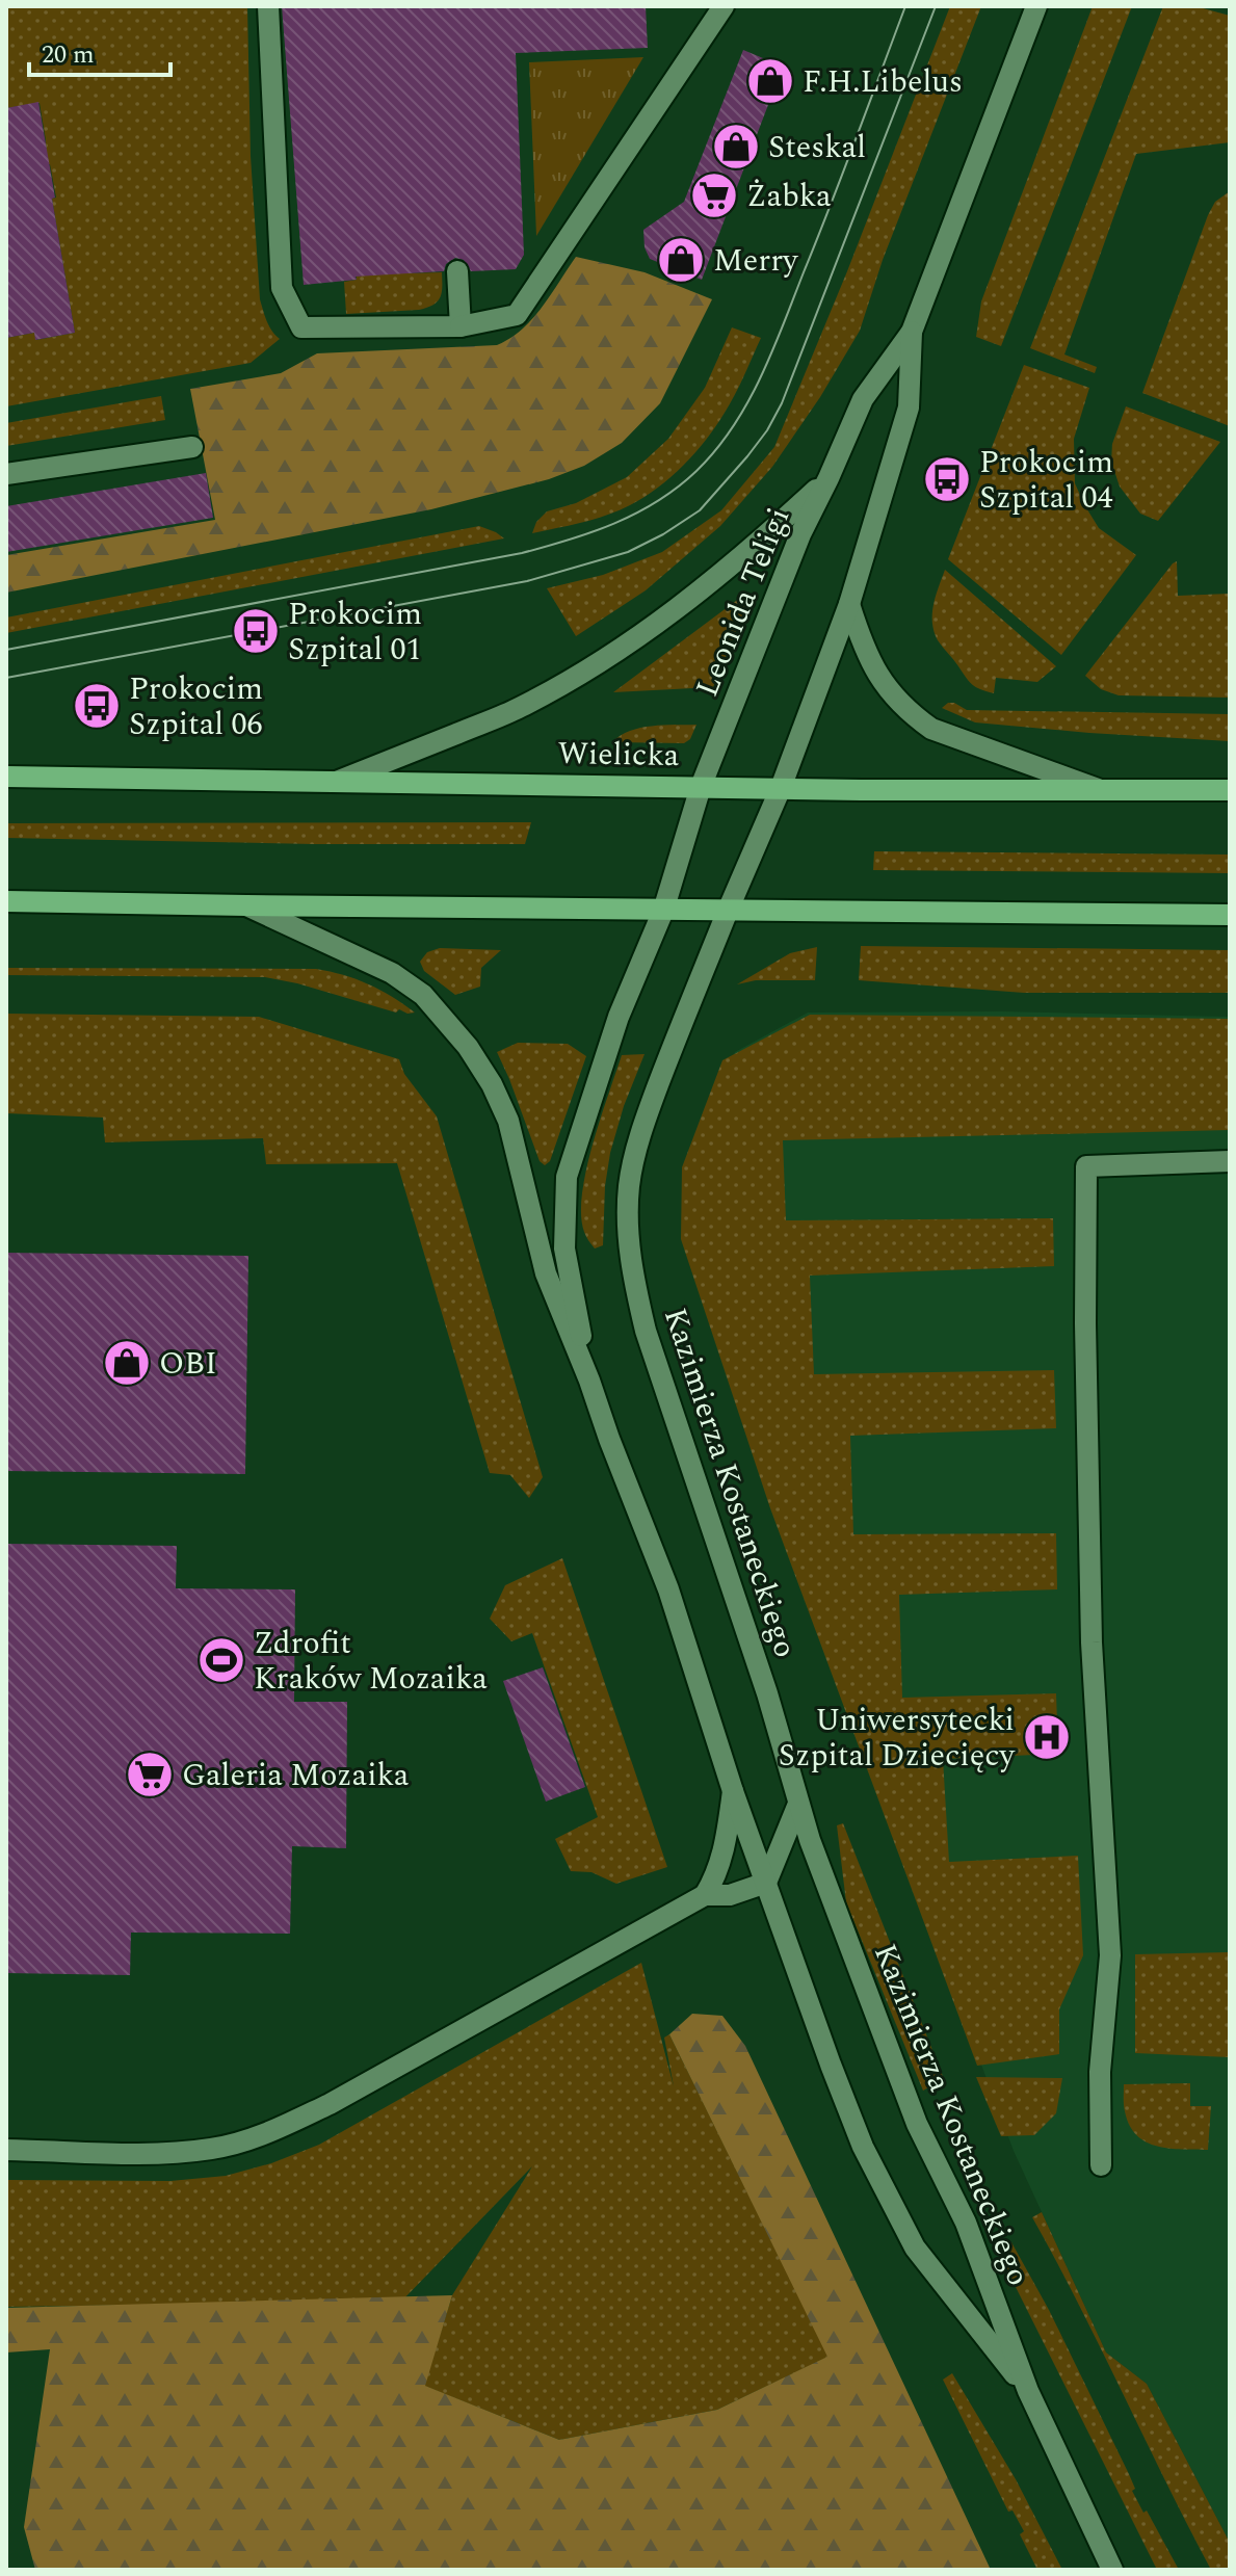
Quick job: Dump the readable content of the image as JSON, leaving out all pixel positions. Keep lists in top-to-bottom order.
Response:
{
  "streets": {
    "main road": ["Wielicka"],
    "street": ["Leonida Teligi", "Kazimierza Kostaneckiego"]
  },
  "crossings": [
    ["Leonida Teligi", "Wielicka"],
    ["Leonida Teligi", "Kazimierza Kostaneckiego"]
  ],
  "places": {
    "shop": [
      "F.H.Libelus",
      "Steskal",
      "Merry",
      "OBI"
    ],
    "supermarket": ["Żabka", "Galeria Mozaika"],
    "bus stop": ["Prokocim Szpital 04", "Prokocim Szpital 01", "Prokocim Szpital 06"],
    "sports": ["Zdrofit Kraków Mozaika"],
    "hospital": ["Uniwersytecki Szpital Dziecięcy"]
  },
  "scale_bar": "20 m"
}
